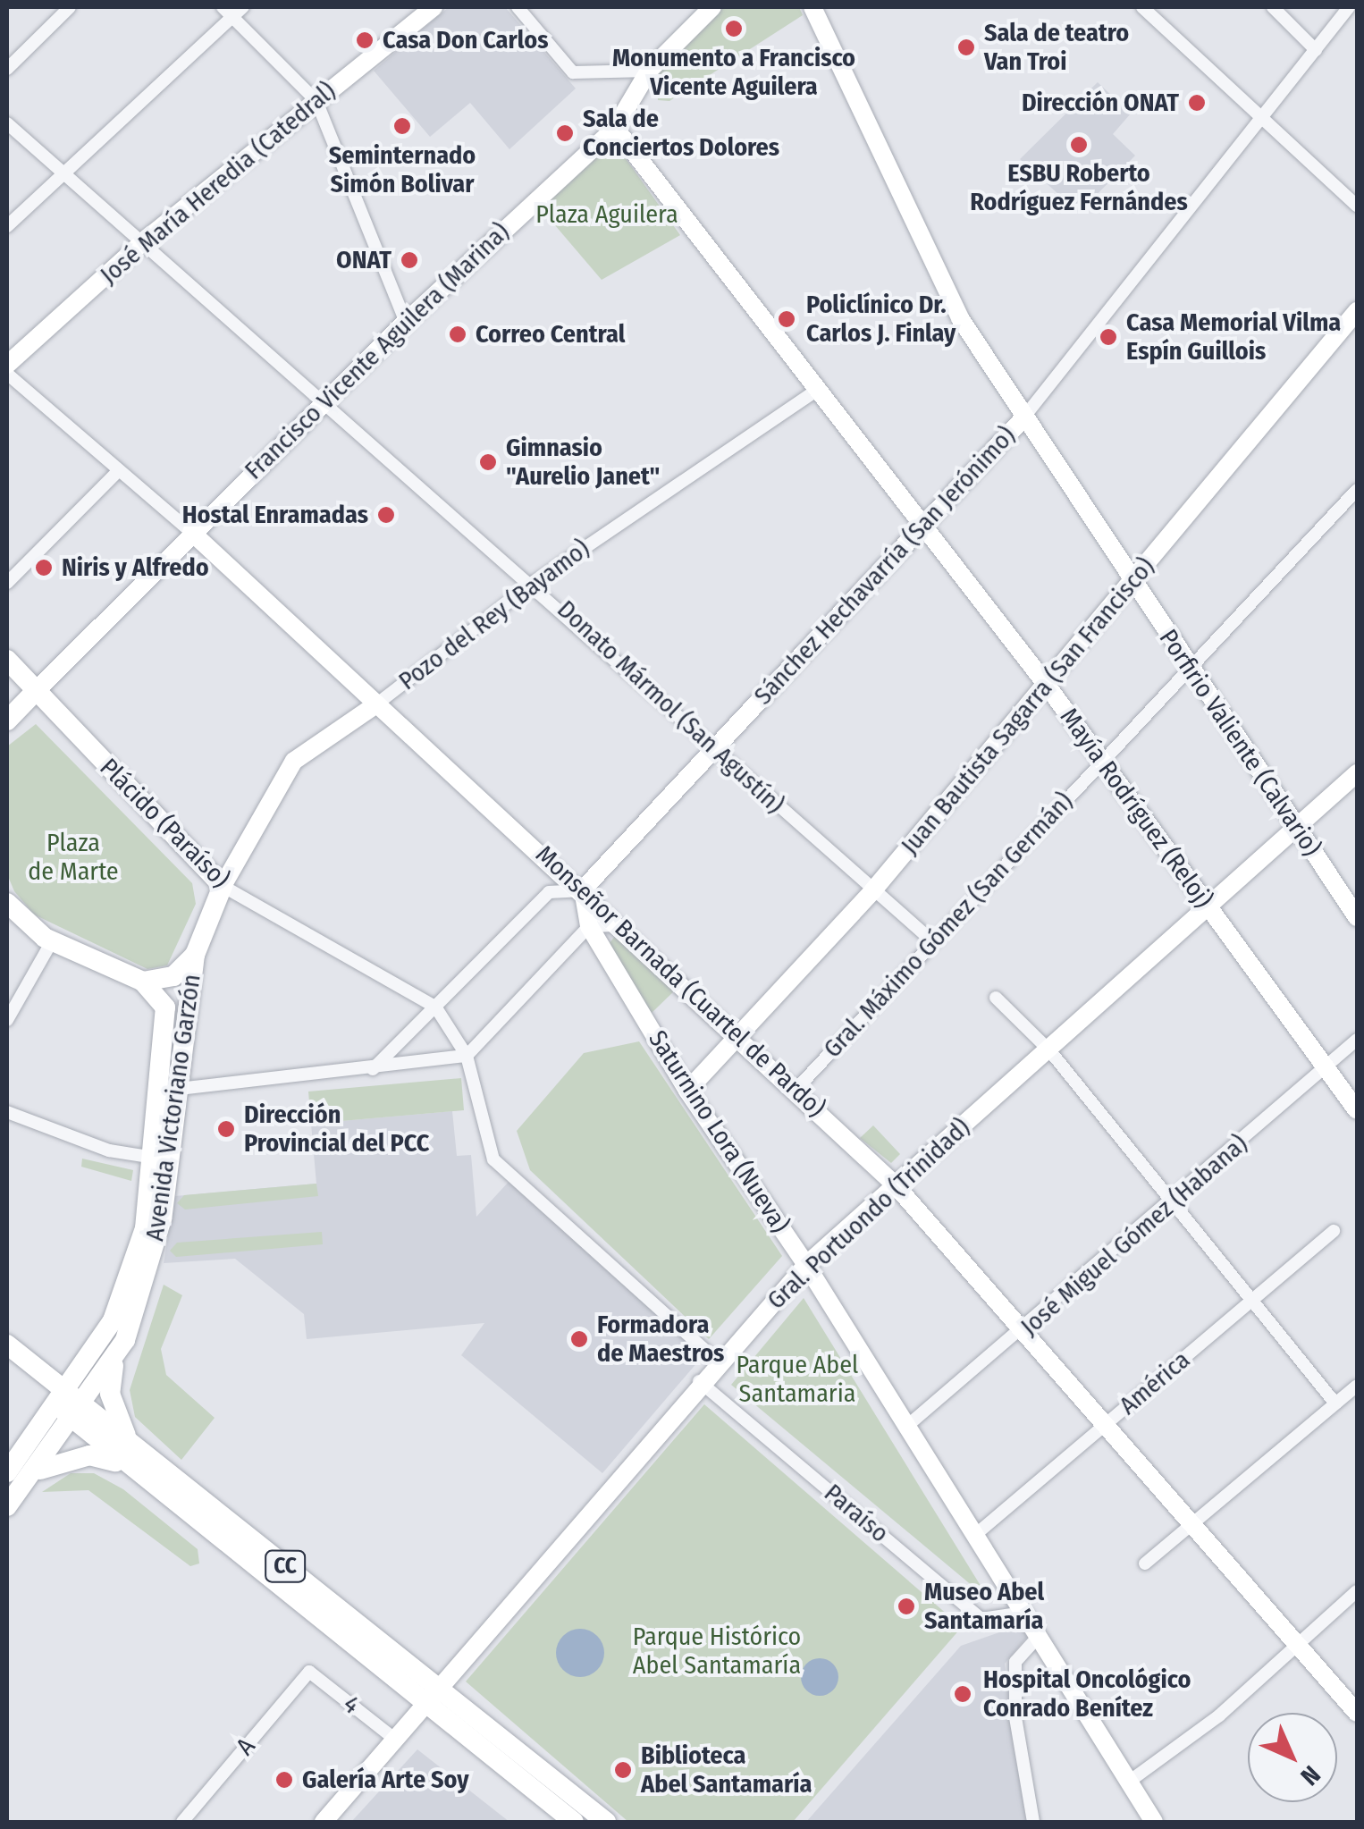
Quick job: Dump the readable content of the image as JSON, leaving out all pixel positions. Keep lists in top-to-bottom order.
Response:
{
  "streets": {
    "main road": ["Plácido (Paraíso)", "Avenida Victoriano Garzón", "CC"],
    "street": [
      "José María Heredia (Catedral)",
      "Francisco Vicente Aguilera (Marina)",
      "Sánchez Hechavarría (San Jerónimo)",
      "Pozo del Rey (Bayamo)",
      "Juan Bautista Sagarra (San Francisco)",
      "Donato Mármol (San Agustín)",
      "Porfirio Valiente (Calvario)",
      "Mayía Rodríguez (Reloj)",
      "Gral. Máximo Gómez (San Germán)",
      "Monseñor Barnada (Cuartel de Pardo)",
      "Saturnino Lora (Nueva)",
      "Gral. Portuondo (Trinidad)",
      "José Miguel Gómez (Habana)",
      "América",
      "Paraíso",
      "4",
      "A"
    ]
  },
  "crossings": [
    ["José María Heredia (Catedral)", "Donato Mármol (San Agustín)"],
    ["Francisco Vicente Aguilera (Marina)", "Donato Mármol (San Agustín)"],
    ["Francisco Vicente Aguilera (Marina)", "Mayía Rodríguez (Reloj)"],
    ["Francisco Vicente Aguilera (Marina)", "Plácido (Paraíso)"],
    ["Francisco Vicente Aguilera (Marina)", "Monseñor Barnada (Cuartel de Pardo)"],
    ["Sánchez Hechavarría (San Jerónimo)", "Donato Mármol (San Agustín)"],
    ["Sánchez Hechavarría (San Jerónimo)", "Porfirio Valiente (Calvario)"],
    ["Sánchez Hechavarría (San Jerónimo)", "Mayía Rodríguez (Reloj)"],
    ["Sánchez Hechavarría (San Jerónimo)", "Monseñor Barnada (Cuartel de Pardo)"],
    ["Sánchez Hechavarría (San Jerónimo)", "Saturnino Lora (Nueva)"],
    ["Pozo del Rey (Bayamo)", "Donato Mármol (San Agustín)"],
    ["Pozo del Rey (Bayamo)", "Mayía Rodríguez (Reloj)"],
    ["Pozo del Rey (Bayamo)", "Plácido (Paraíso)"],
    ["Pozo del Rey (Bayamo)", "Monseñor Barnada (Cuartel de Pardo)"],
    ["Pozo del Rey (Bayamo)", "Avenida Victoriano Garzón"],
    ["Juan Bautista Sagarra (San Francisco)", "Donato Mármol (San Agustín)"],
    ["Juan Bautista Sagarra (San Francisco)", "Porfirio Valiente (Calvario)"],
    ["Juan Bautista Sagarra (San Francisco)", "Mayía Rodríguez (Reloj)"],
    ["Juan Bautista Sagarra (San Francisco)", "Monseñor Barnada (Cuartel de Pardo)"],
    ["Juan Bautista Sagarra (San Francisco)", "Saturnino Lora (Nueva)"],
    ["Donato Mármol (San Agustín)", "Gral. Máximo Gómez (San Germán)"],
    ["Porfirio Valiente (Calvario)", "Gral. Máximo Gómez (San Germán)"],
    ["Porfirio Valiente (Calvario)", "Gral. Portuondo (Trinidad)"],
    ["Mayía Rodríguez (Reloj)", "Gral. Máximo Gómez (San Germán)"],
    ["Mayía Rodríguez (Reloj)", "Gral. Portuondo (Trinidad)"],
    ["Mayía Rodríguez (Reloj)", "José Miguel Gómez (Habana)"],
    ["Plácido (Paraíso)", "Avenida Victoriano Garzón"],
    ["Gral. Máximo Gómez (San Germán)", "Monseñor Barnada (Cuartel de Pardo)"],
    ["Monseñor Barnada (Cuartel de Pardo)", "Saturnino Lora (Nueva)"],
    ["Monseñor Barnada (Cuartel de Pardo)", "Gral. Portuondo (Trinidad)"],
    ["Monseñor Barnada (Cuartel de Pardo)", "José Miguel Gómez (Habana)"],
    ["Monseñor Barnada (Cuartel de Pardo)", "América"],
    ["Avenida Victoriano Garzón", "CC"],
    ["Saturnino Lora (Nueva)", "Gral. Portuondo (Trinidad)"],
    ["Saturnino Lora (Nueva)", "José Miguel Gómez (Habana)"],
    ["Saturnino Lora (Nueva)", "América"],
    ["Saturnino Lora (Nueva)", "Paraíso"],
    ["Gral. Portuondo (Trinidad)", "Paraíso"],
    ["Gral. Portuondo (Trinidad)", "CC"],
    ["Gral. Portuondo (Trinidad)", "4"],
    ["4", "A"]
  ],
  "parks": [
    "Plaza Aguilera",
    "Plaza de Marte",
    "Parque Abel Santamaria",
    "Parque Histórico Abel Santamaría"
  ],
  "places": [
    "Monumento a Francisco Vicente Aguilera",
    "Casa Don Carlos",
    "Sala de teatro Van Troi",
    "Dirección ONAT",
    "Seminternado Simón Bolivar",
    "Sala de Conciertos Dolores",
    "ESBU Roberto Rodríguez Fernándes",
    "ONAT",
    "Policlínico Dr. Carlos J. Finlay",
    "Correo Central",
    "Casa Memorial Vilma Espín Guillois",
    "Gimnasio \"Aurelio Janet\"",
    "Hostal Enramadas",
    "Niris y Alfredo",
    "Dirección Provincial del PCC",
    "Formadora de Maestros",
    "Museo Abel Santamaría",
    "Hospital Oncológico Conrado Benítez",
    "Biblioteca Abel Santamaría",
    "Galería Arte Soy"
  ],
  "north": "bottom right"
}
